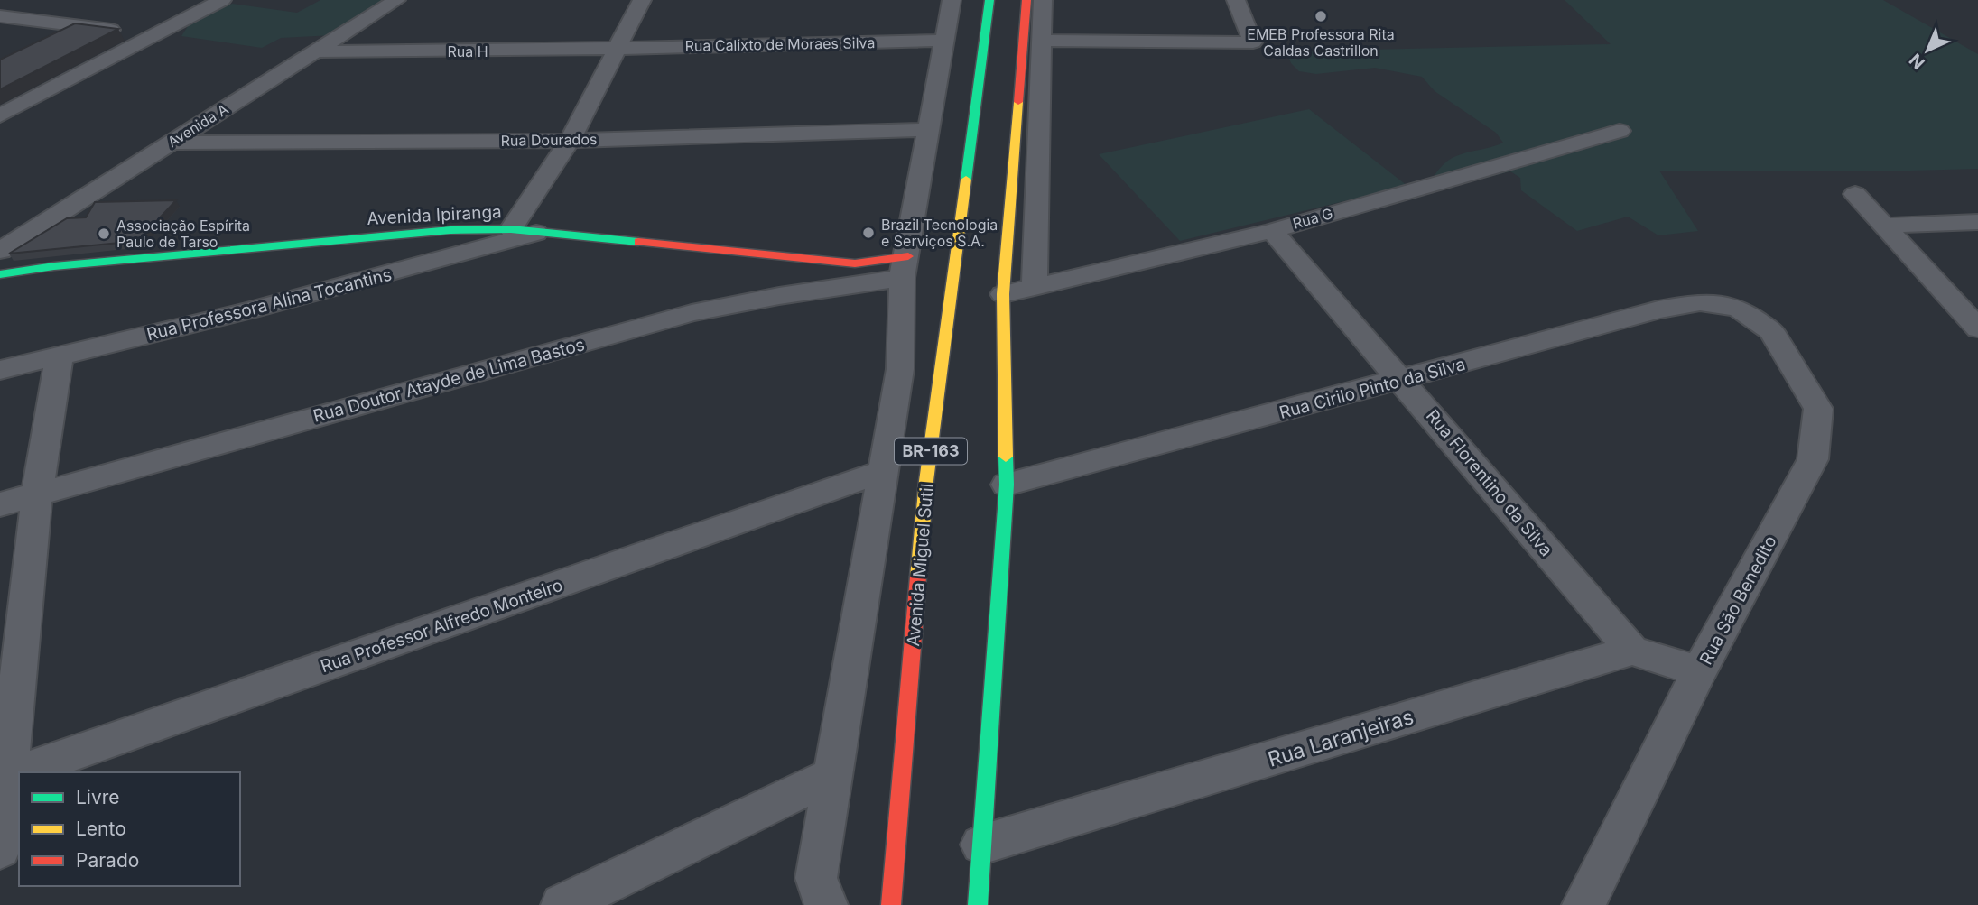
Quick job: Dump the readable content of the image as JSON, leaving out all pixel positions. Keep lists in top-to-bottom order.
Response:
{
  "streets": {
    "main road": ["Avenida Ipiranga", "BR-163", "Avenida Miguel Sutil"],
    "street": [
      "Rua Calixto de Moraes Silva",
      "Rua H",
      "Avenida A",
      "Rua Dourados",
      "Rua G",
      "Rua Professora Alina Tocantins",
      "Rua Doutor Atayde de Lima Bastos",
      "Rua Cirilo Pinto da Silva",
      "Rua Florentino da Silva",
      "Rua São Benedito",
      "Rua Professor Alfredo Monteiro",
      "Rua Laranjeiras"
    ]
  },
  "crossings": [
    ["Rua Calixto de Moraes Silva", "Rua H"],
    ["Rua H", "Avenida A"],
    ["Avenida A", "Rua Dourados"],
    ["Avenida Ipiranga", "Rua Professora Alina Tocantins"],
    ["Avenida Ipiranga", "Rua Doutor Atayde de Lima Bastos"],
    ["Rua G", "Rua Florentino da Silva"],
    ["Rua Cirilo Pinto da Silva", "Rua Florentino da Silva"],
    ["Rua Cirilo Pinto da Silva", "Rua São Benedito"],
    ["Rua Florentino da Silva", "Rua Laranjeiras"]
  ],
  "places": ["EMEB Professora Rita Caldas Castrillon", "Brazil Tecnologia e Serviços S.A.", "Associação Espírita Paulo de Tarso"],
  "legend": ["Livre", "Lento", "Parado"],
  "north": "bottom left"
}
